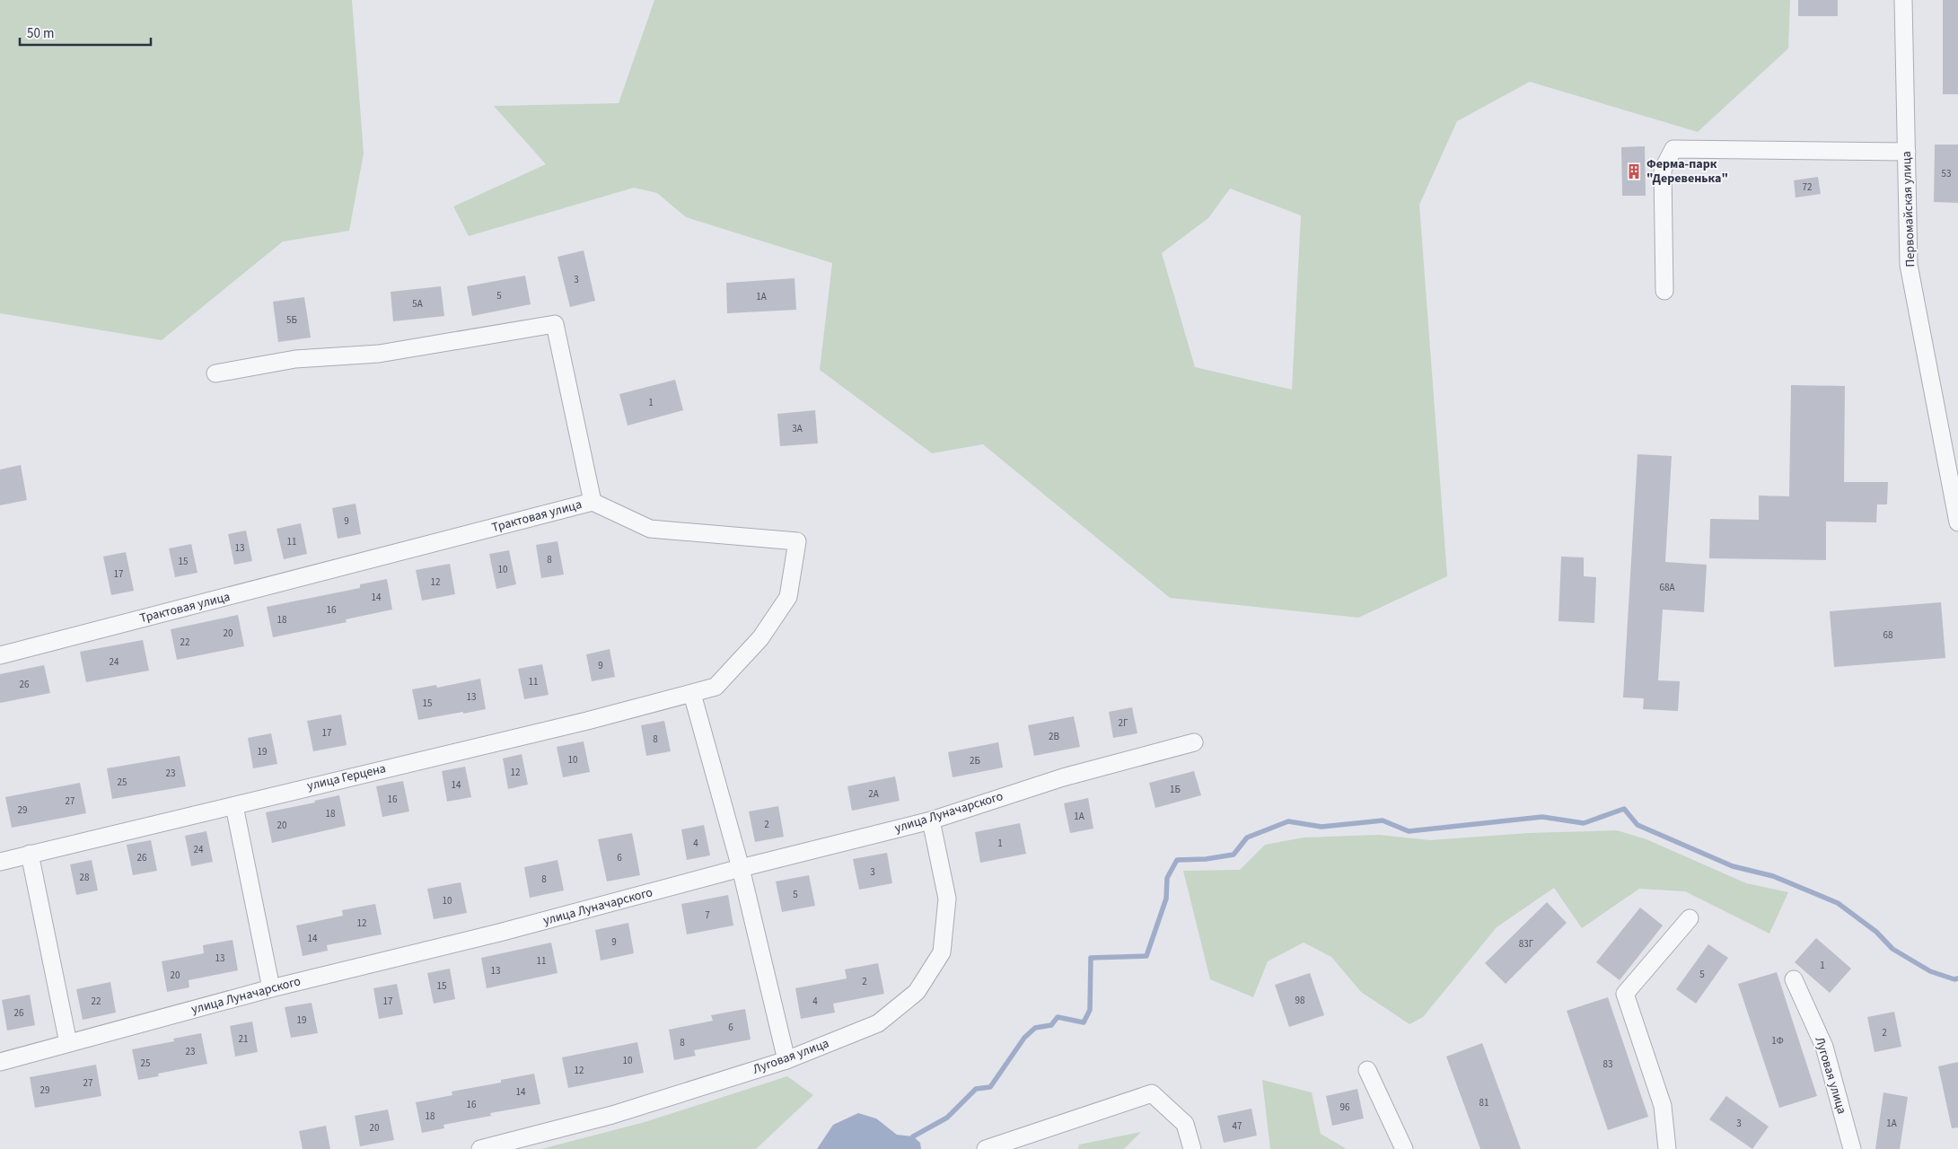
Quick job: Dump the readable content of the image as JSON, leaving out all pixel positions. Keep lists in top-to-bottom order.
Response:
{
  "streets": {
    "street": [
      "Первомайская улица",
      "Трактовая улица",
      "улица Герцена",
      "улица Луначарского",
      "Луговая улица"
    ]
  },
  "crossings": [
    ["Трактовая улица", "улица Герцена"],
    ["улица Луначарского", "Луговая улица"]
  ],
  "places": {
    "building": ["Ферма-парк \"Деревенька\""]
  },
  "house_numbers": [
    "53",
    "72",
    "3",
    "5",
    "1А",
    "5А",
    "5Б",
    "1",
    "3А",
    "9",
    "11",
    "13",
    "8",
    "15",
    "10",
    "17",
    "12",
    "68А",
    "14",
    "16",
    "18",
    "20",
    "68",
    "22",
    "24",
    "9",
    "11",
    "26",
    "13",
    "15",
    "2Г",
    "17",
    "2В",
    "8",
    "19",
    "10",
    "2Б",
    "12",
    "23",
    "25",
    "14",
    "1Б",
    "2А",
    "16",
    "27",
    "29",
    "18",
    "1А",
    "2",
    "20",
    "4",
    "1",
    "24",
    "26",
    "6",
    "3",
    "28",
    "8",
    "5",
    "10",
    "7",
    "12",
    "14",
    "9",
    "83Г",
    "13",
    "11",
    "1",
    "13",
    "5",
    "20",
    "2",
    "15",
    "98",
    "22",
    "17",
    "4",
    "26",
    "19",
    "6",
    "2",
    "21",
    "1Ф",
    "8",
    "23",
    "10",
    "25",
    "83",
    "12",
    "27",
    "29",
    "14",
    "81",
    "16",
    "96",
    "18",
    "3",
    "1А",
    "47",
    "20"
  ],
  "scale_bar": "50 m"
}
